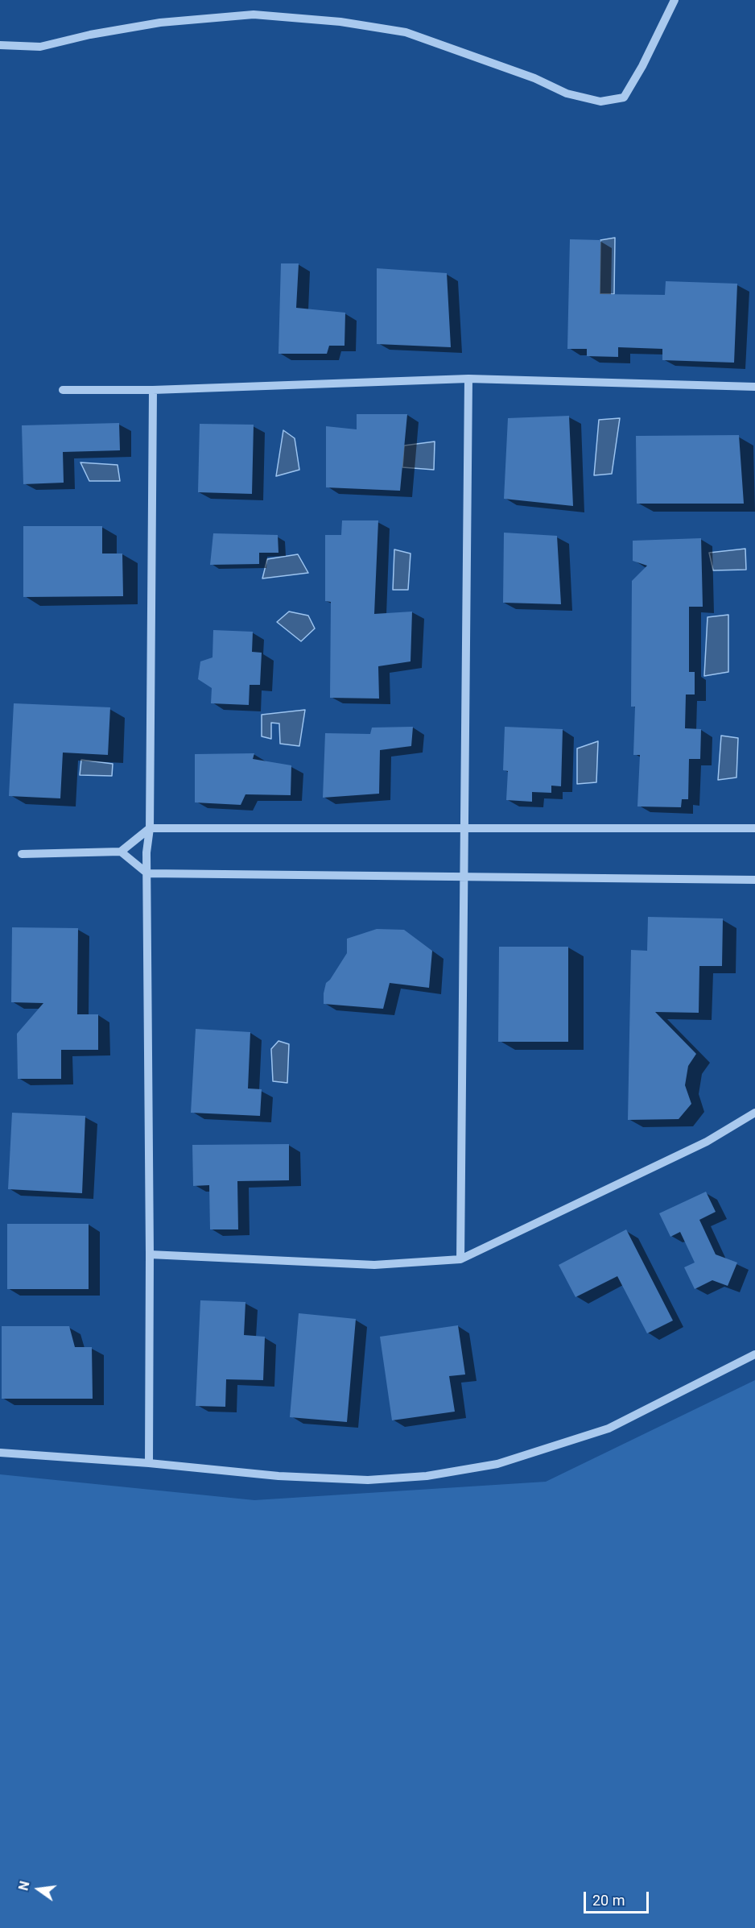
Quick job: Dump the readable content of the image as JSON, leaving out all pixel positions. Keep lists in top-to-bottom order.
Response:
{
  "scale_bar": "20 m",
  "north": "left"
}
